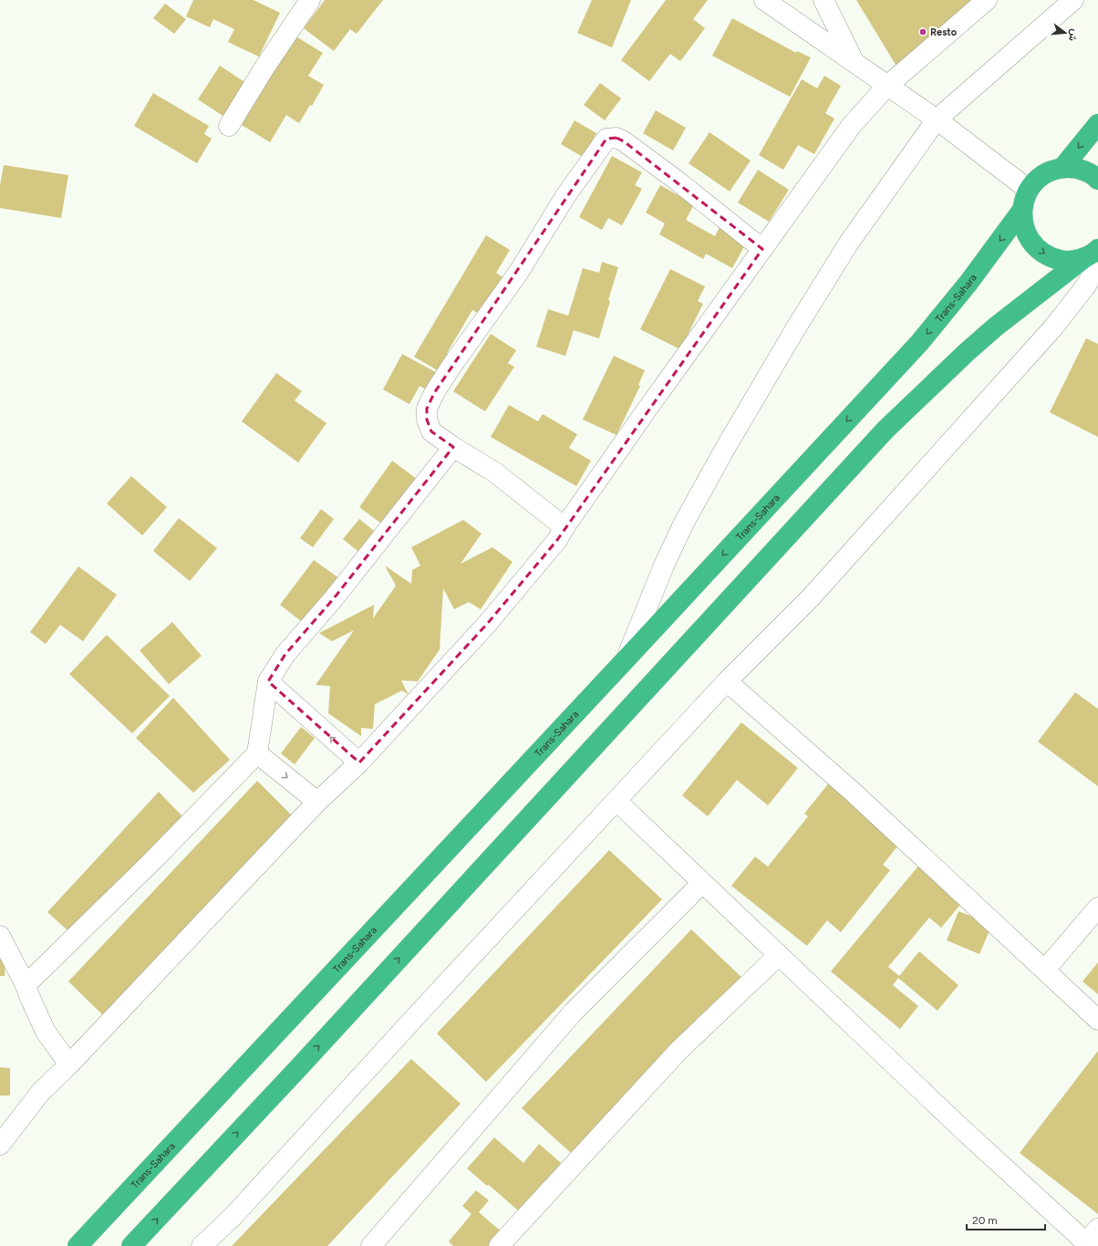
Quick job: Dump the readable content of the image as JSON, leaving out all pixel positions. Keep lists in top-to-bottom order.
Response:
{
  "streets": {
    "highway": ["Trans-Sahara"]
  },
  "places": ["Resto"],
  "scale_bar": "20 m",
  "north": "right"
}
